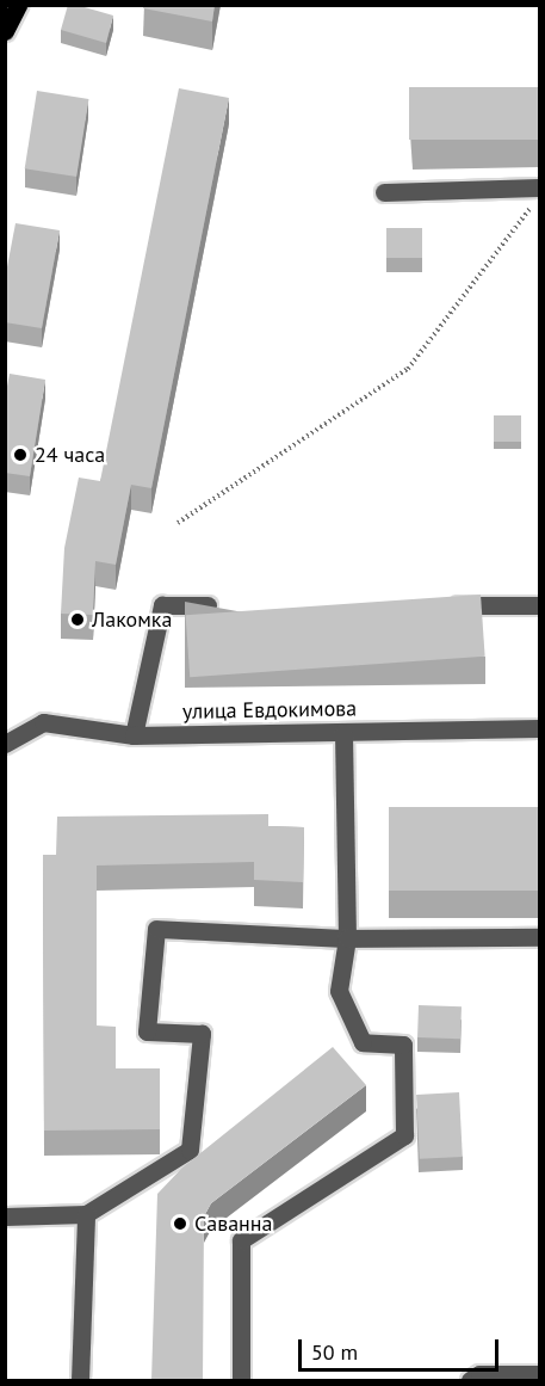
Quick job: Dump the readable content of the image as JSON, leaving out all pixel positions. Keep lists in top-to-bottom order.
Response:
{
  "streets": {
    "street": ["улица Евдокимова"]
  },
  "places": ["24 часа", "Лакомка", "Саванна"],
  "scale_bar": "50 m"
}
